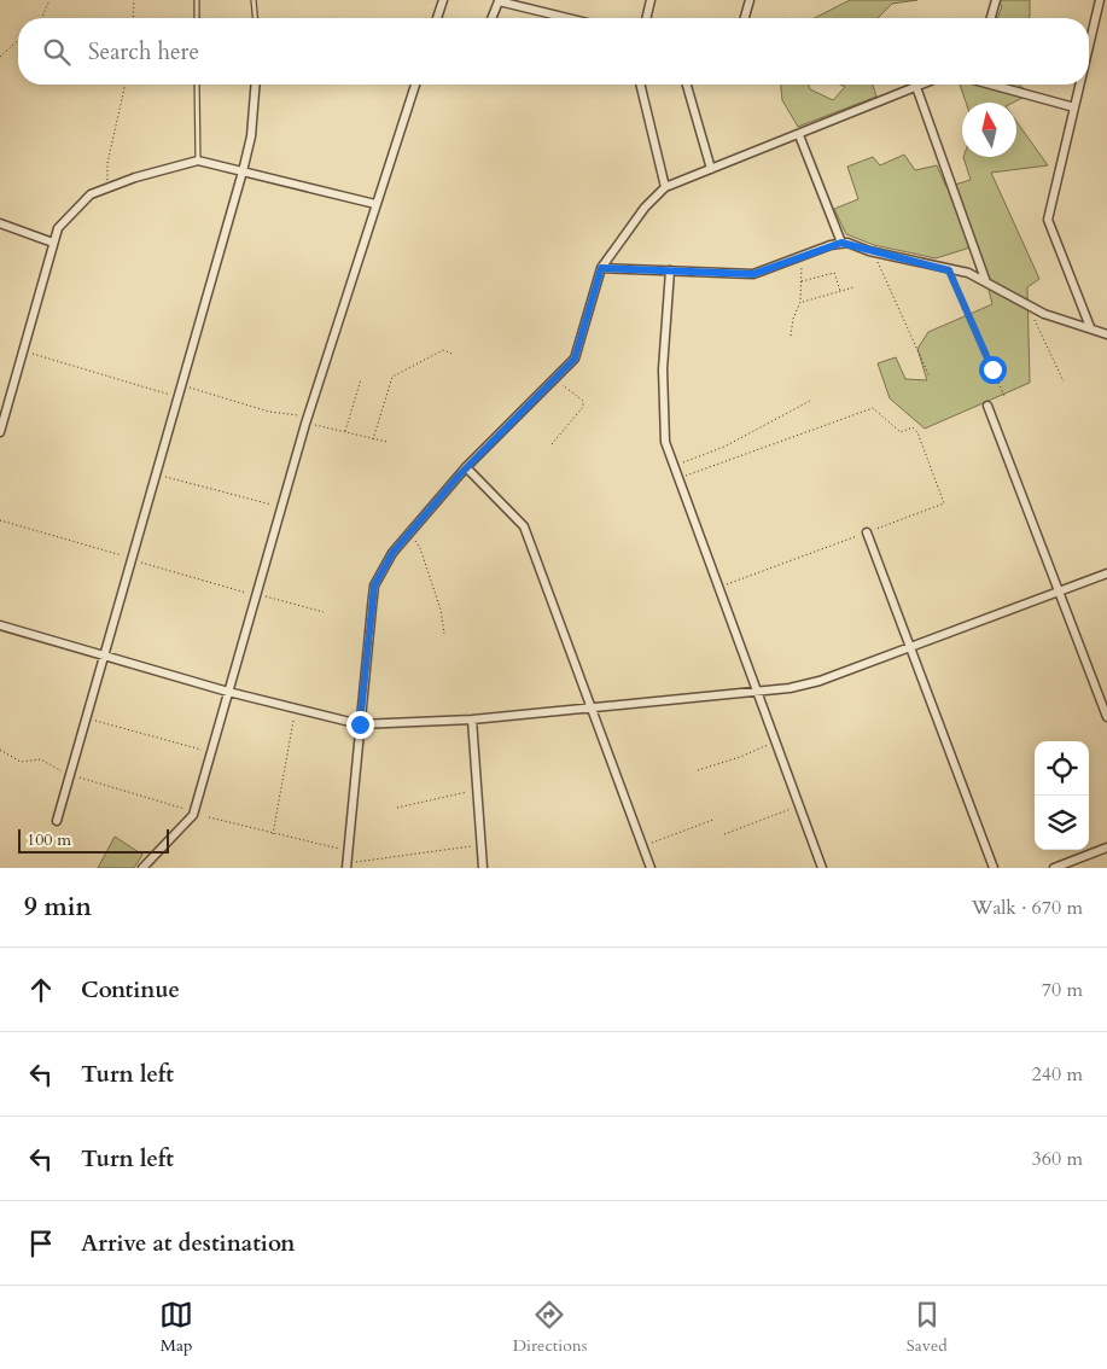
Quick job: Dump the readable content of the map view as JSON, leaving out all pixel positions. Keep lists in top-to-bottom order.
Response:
{
  "scale_bar": "100 m",
  "north": "top",
  "page": {
    "search": "Search here",
    "scale": "100 m",
    "heading": ["9 min", "Walk · 670 m"],
    "list": [
      ["Continue", "70 m"],
      ["Turn left", "240 m"],
      ["Turn left", "360 m"],
      "Arrive at destination"
    ],
    "nav": ["Map", "Directions", "Saved"]
  }
}
